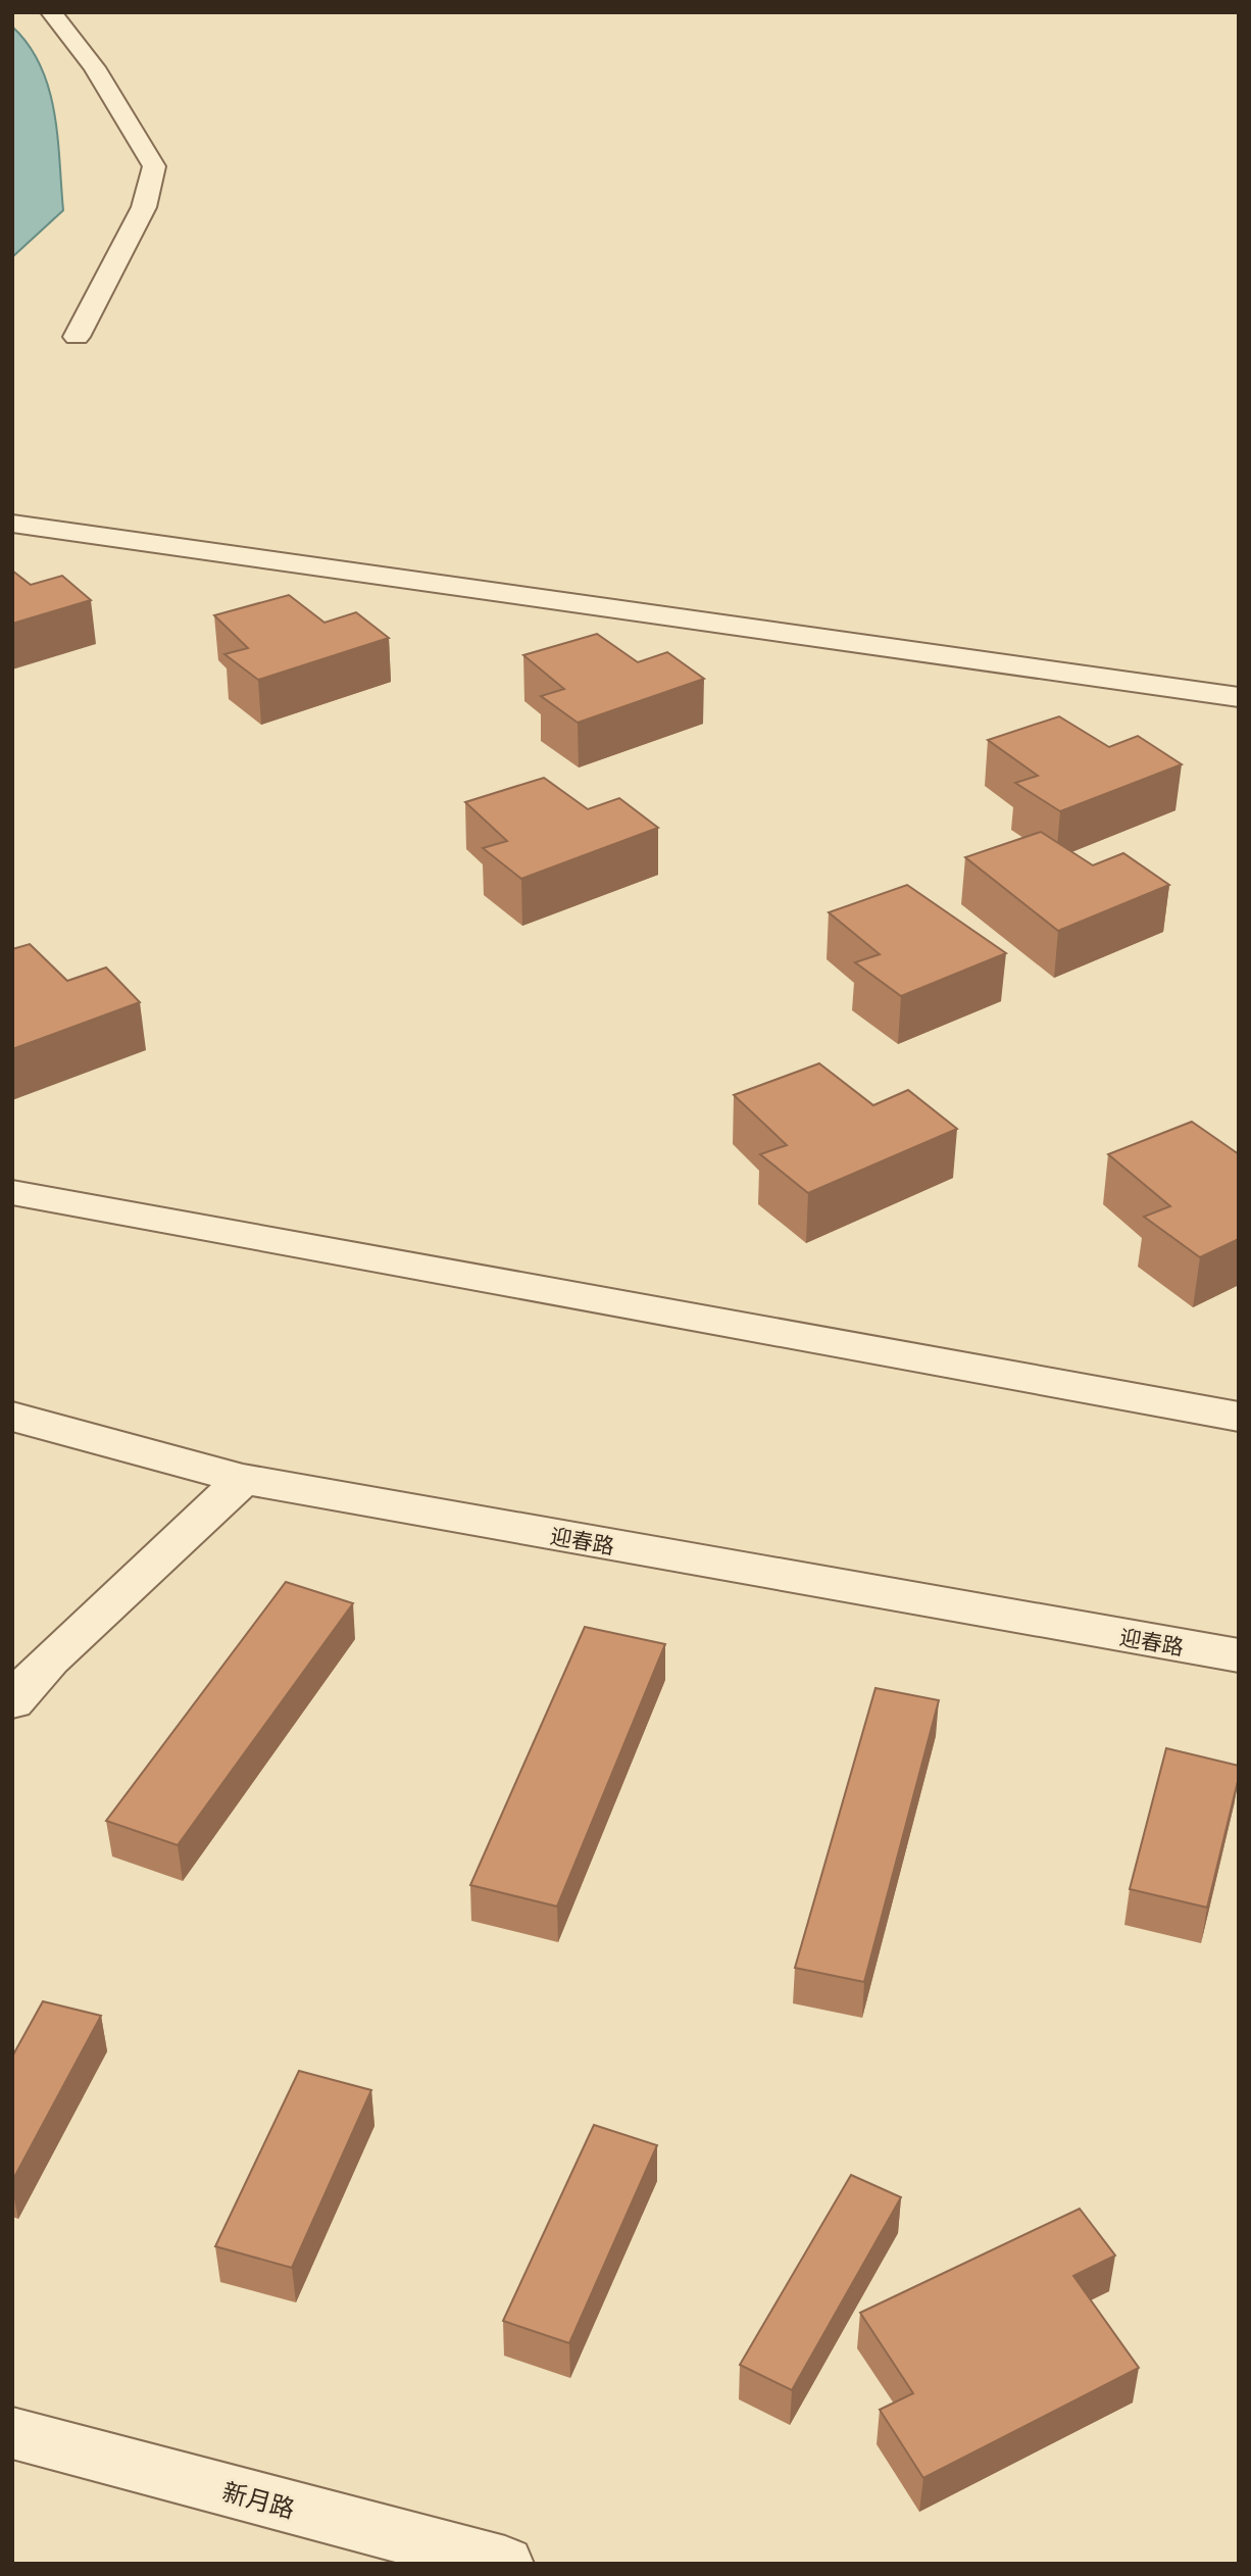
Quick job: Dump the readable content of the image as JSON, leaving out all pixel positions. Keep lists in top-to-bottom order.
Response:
{
  "streets": {
    "street": ["迎春路", "新月路"]
  }
}
